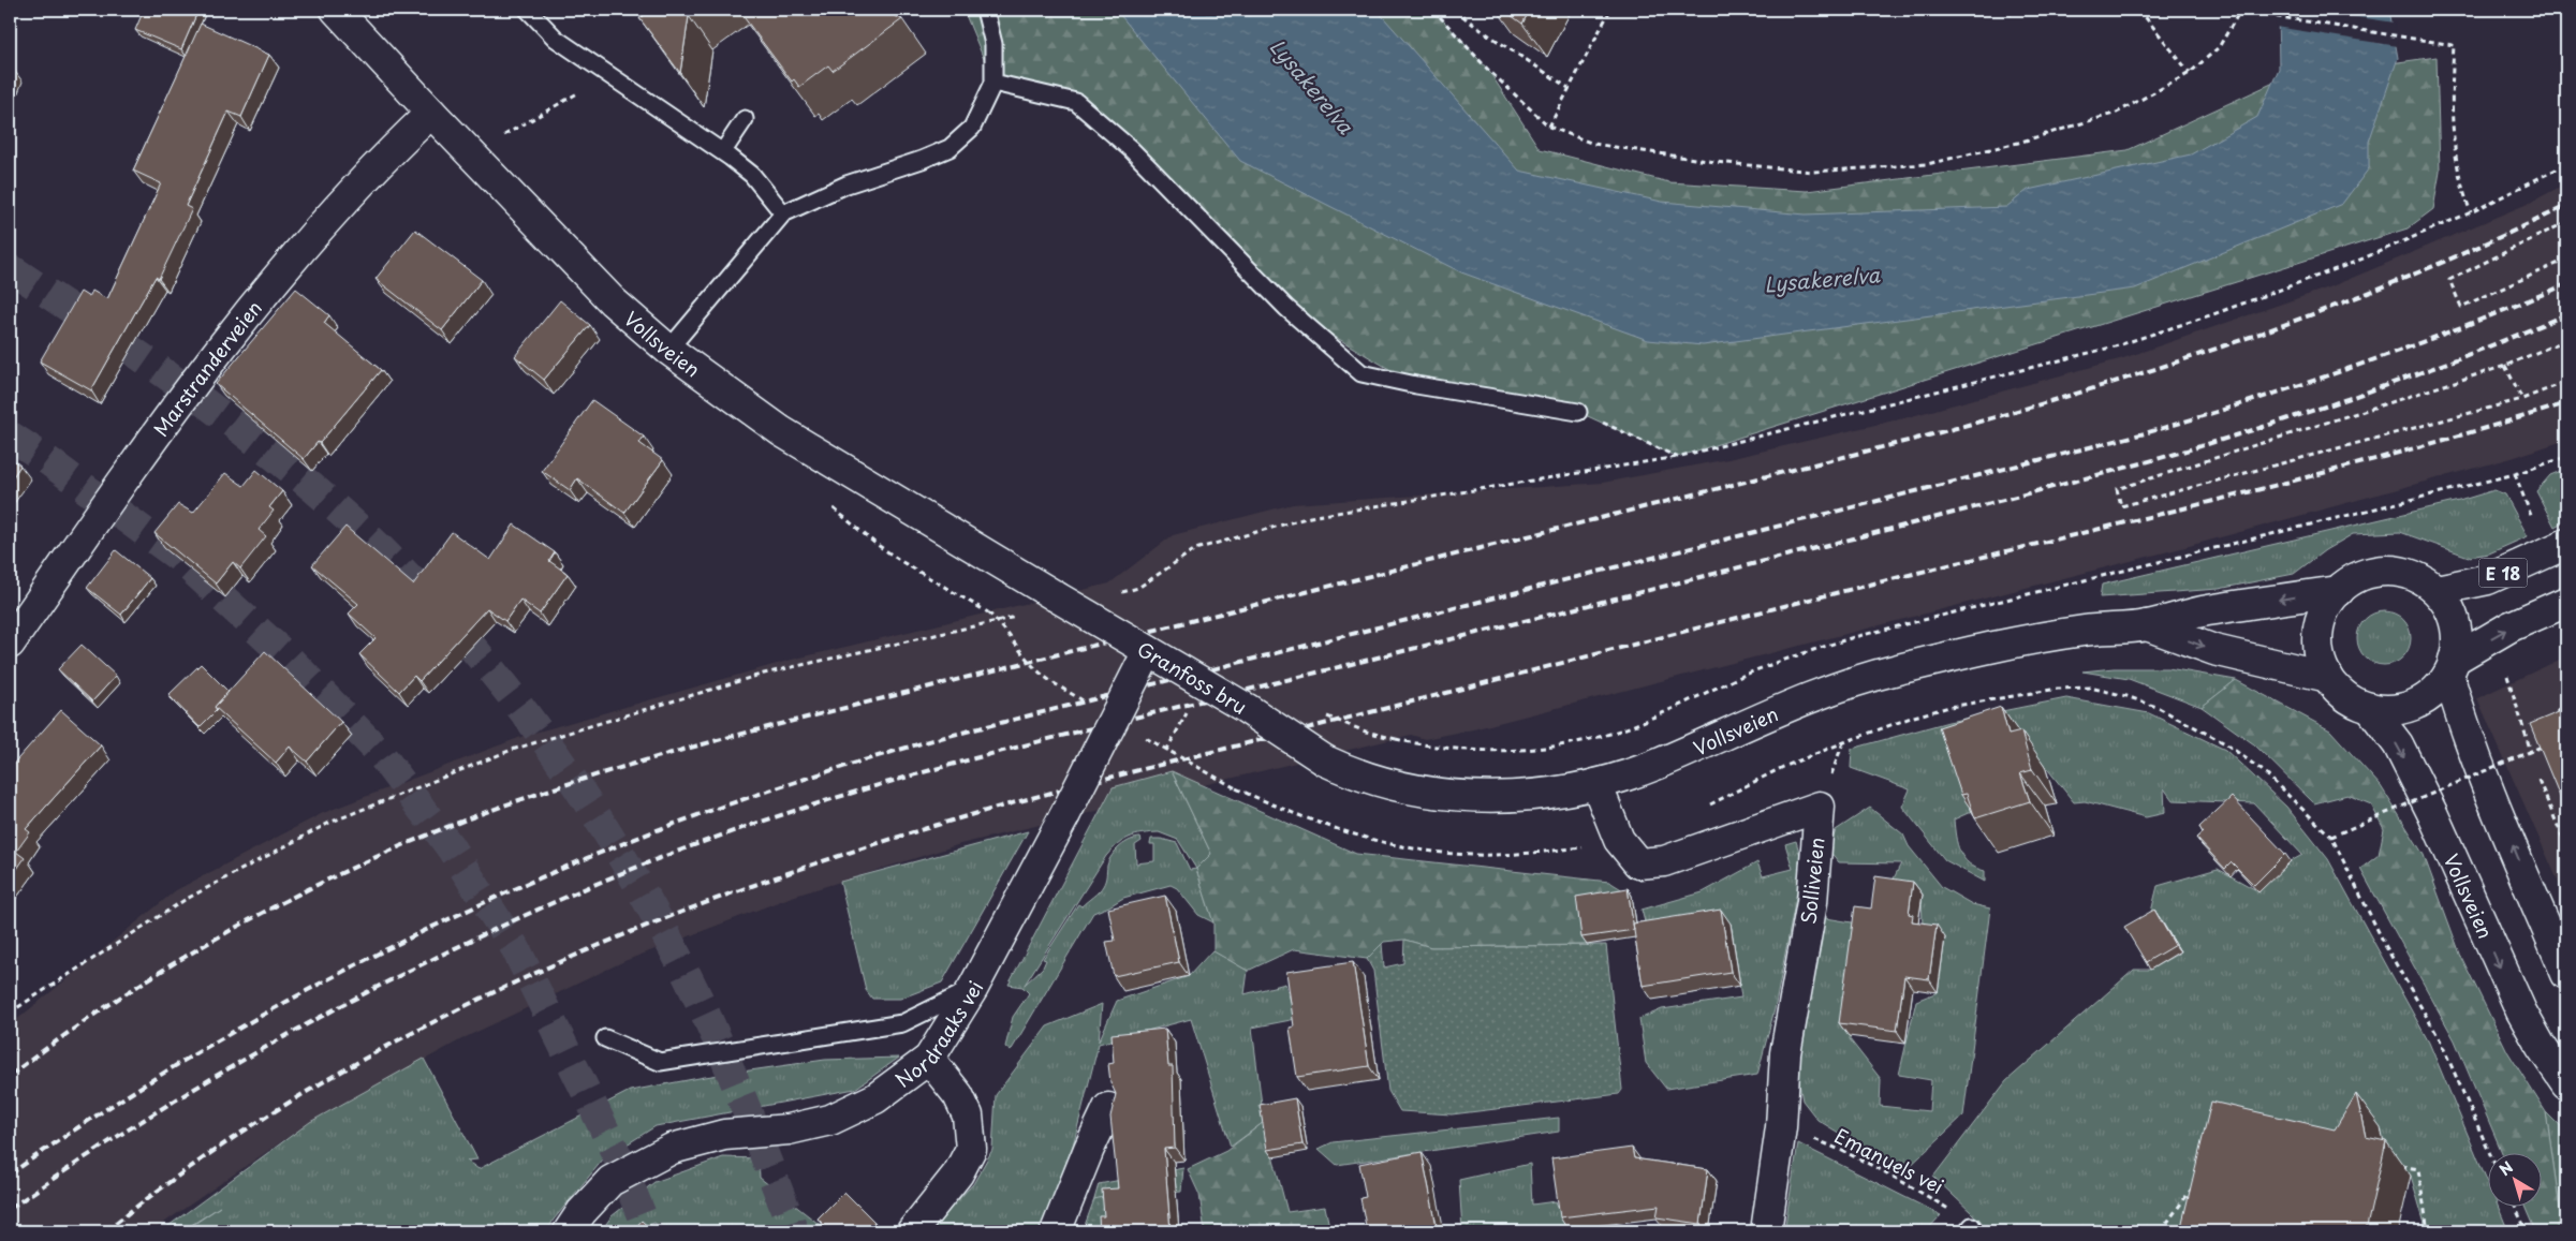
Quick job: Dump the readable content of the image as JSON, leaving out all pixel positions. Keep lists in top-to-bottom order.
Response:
{
  "streets": {
    "main road": [
      "Vollsveien",
      "Marstranderveien",
      "E 18",
      "Granfoss bru",
      "Solliveien",
      "Nordraaks vei"
    ],
    "path": ["Emanuels vei"]
  },
  "crossings": [
    ["Vollsveien", "Marstranderveien"],
    ["Vollsveien", "E 18"],
    ["Vollsveien", "Granfoss bru"],
    ["Vollsveien", "Solliveien"],
    ["Granfoss bru", "Nordraaks vei"],
    ["Solliveien", "Emanuels vei"]
  ],
  "water": ["Lysakerelva"],
  "north": "top left"
}
